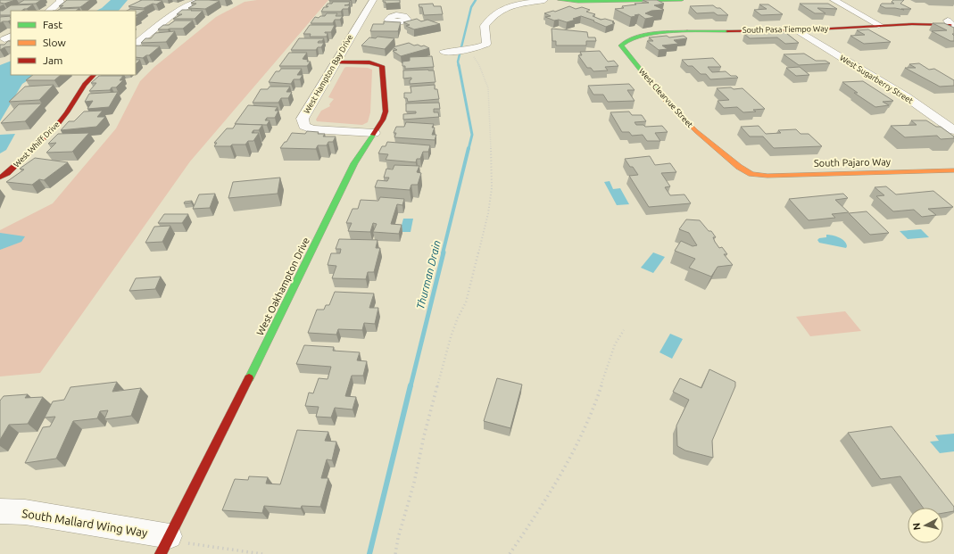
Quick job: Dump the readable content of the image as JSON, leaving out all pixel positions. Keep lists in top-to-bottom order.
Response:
{
  "streets": {
    "street": [
      "South Pasa Tiempo Way",
      "West Hampton Bay Drive",
      "West Sugarberry Street",
      "West Clearvue Street",
      "West Whiff Drive",
      "South Pajaro Way",
      "West Oakhampton Drive",
      "South Mallard Wing Way"
    ]
  },
  "crossings": [
    ["South Pasa Tiempo Way", "West Sugarberry Street"],
    ["South Pasa Tiempo Way", "West Clearvue Street"],
    ["West Hampton Bay Drive", "West Oakhampton Drive"],
    ["West Clearvue Street", "South Pajaro Way"],
    ["West Oakhampton Drive", "South Mallard Wing Way"]
  ],
  "water": ["Thurman Drain"],
  "legend": ["Fast", "Slow", "Jam"],
  "north": "left"
}
